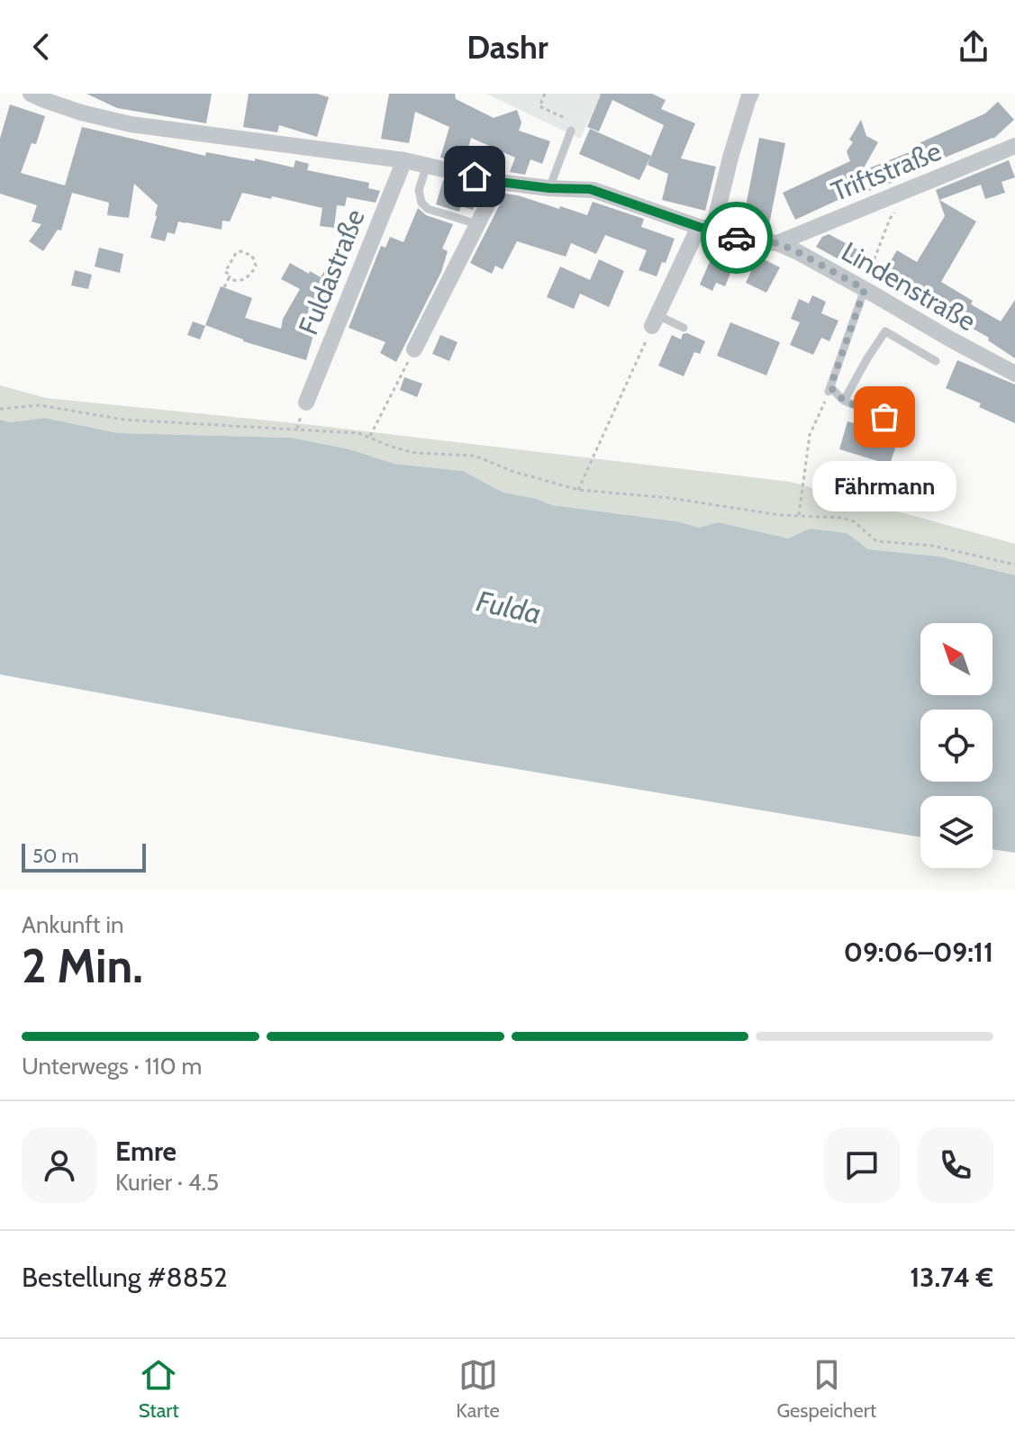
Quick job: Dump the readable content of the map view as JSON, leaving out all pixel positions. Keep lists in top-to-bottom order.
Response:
{
  "streets": {
    "street": ["Triftstraße", "Fuldastraße", "Lindenstraße"]
  },
  "crossings": [
    ["Triftstraße", "Lindenstraße"]
  ],
  "water": ["Fulda"],
  "places": ["Fährmann"],
  "scale_bar": "50 m",
  "north": "top left",
  "page": {
    "header": "Dashr",
    "bubble": "Fährmann",
    "scale": "50 m",
    "heading": ["2 Min.", "Ankunft in", "09:06–09:11"],
    "panel": [
      "Emre",
      "Kurier · 4.5",
      "Bestellung #8852",
      "13.74 €"
    ],
    "bar": "Unterwegs · 110 m",
    "tabs": ["Start", "Karte", "Gespeichert"]
  }
}
